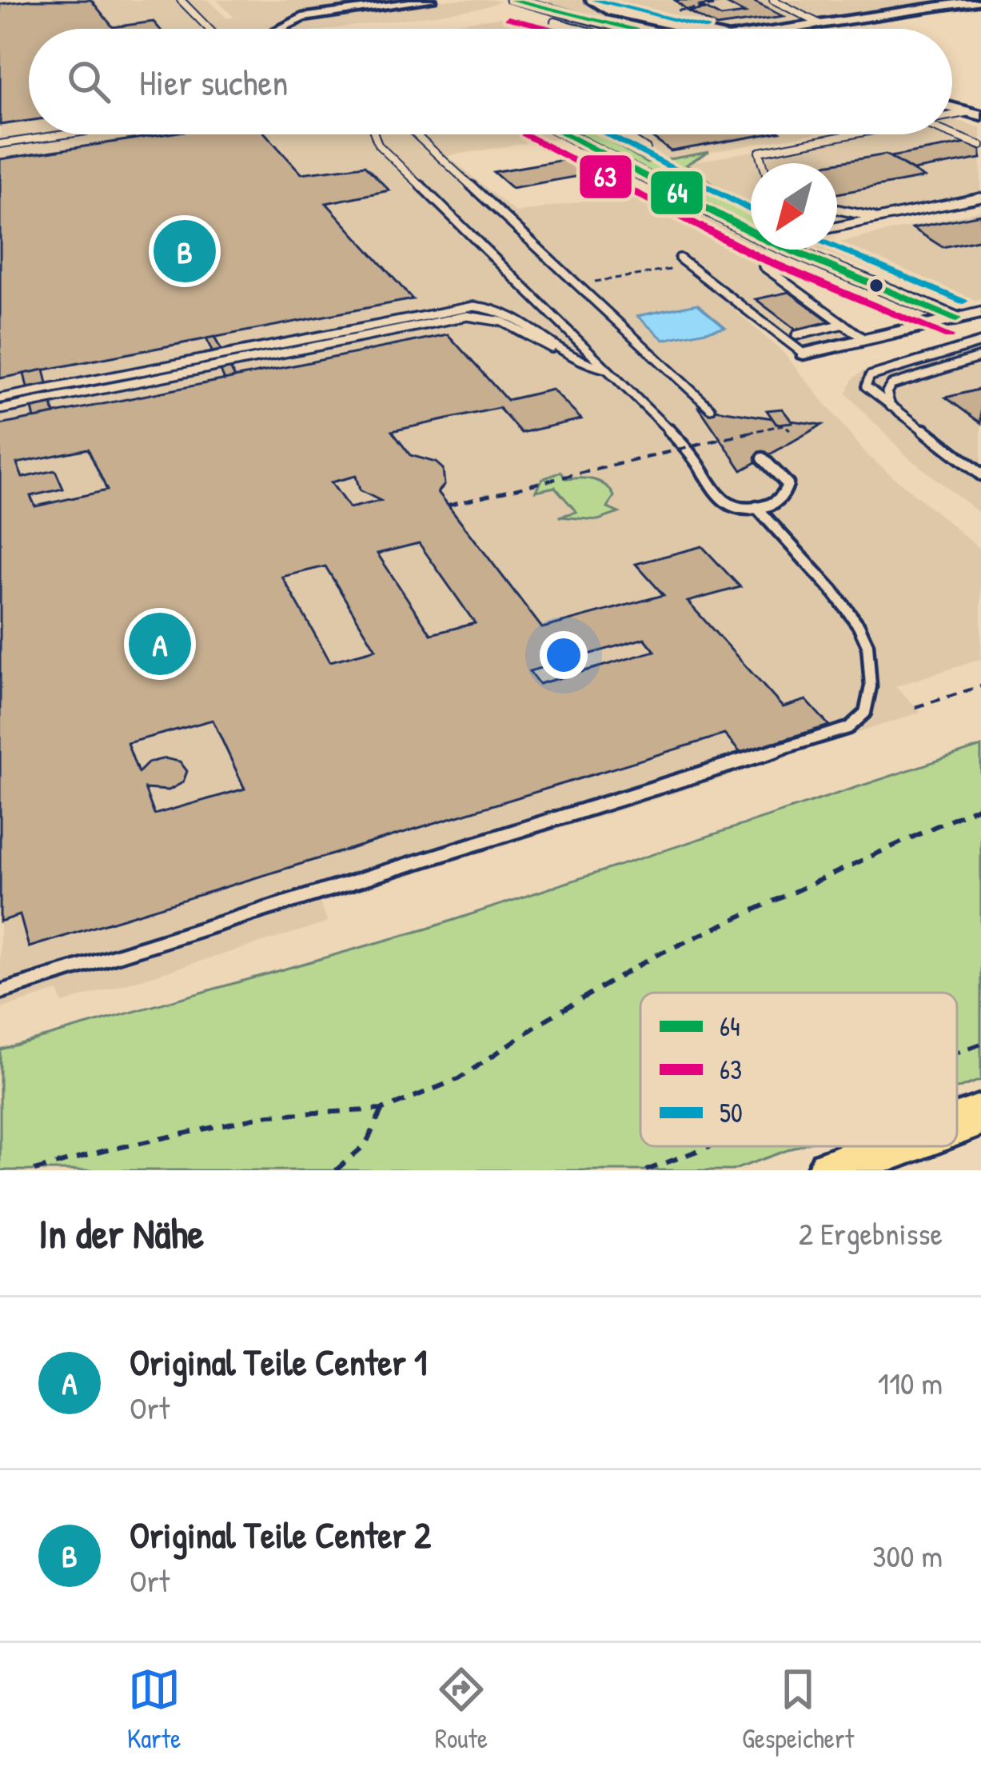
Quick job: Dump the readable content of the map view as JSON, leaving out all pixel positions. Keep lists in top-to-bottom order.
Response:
{
  "lines": ["transit line 64", "transit line 50", "transit line 63"],
  "legend": ["64", "63", "50"],
  "north": "bottom left",
  "page": {
    "search": "Hier suchen",
    "pins": ["B", "A"],
    "heading": ["In der Nähe", "2 Ergebnisse"],
    "list": [
      {
        "mark": "A",
        "name": "Original Teile Center 1",
        "note": "Ort",
        "value": "110 m"
      },
      {
        "mark": "B",
        "name": "Original Teile Center 2",
        "note": "Ort",
        "value": "300 m"
      }
    ],
    "nav": ["Karte", "Route", "Gespeichert"]
  }
}
